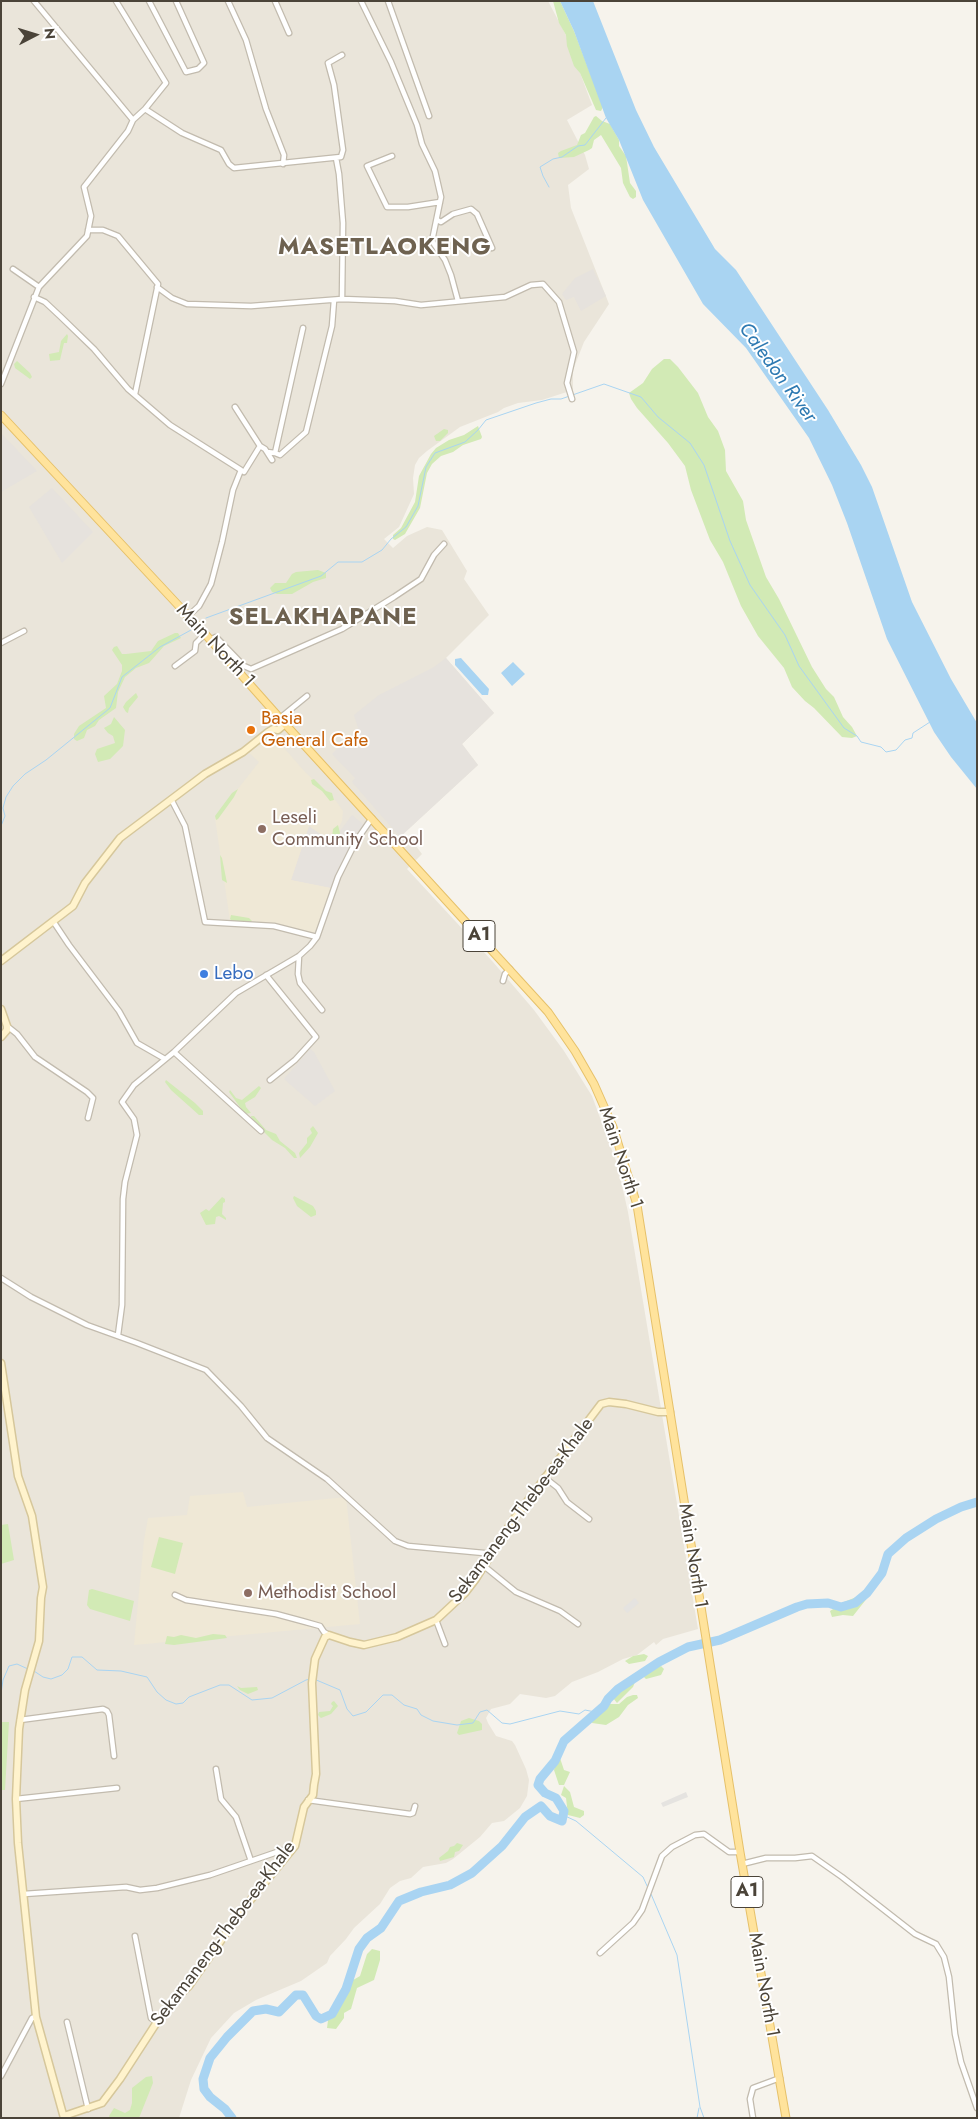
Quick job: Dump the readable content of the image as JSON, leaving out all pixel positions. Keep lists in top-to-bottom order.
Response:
{
  "streets": {
    "main road": ["Main North 1", "A1"],
    "street": ["Sekamaneng-Thebe-ea-Khale"]
  },
  "crossings": [
    ["Main North 1", "Sekamaneng-Thebe-ea-Khale"]
  ],
  "districts": ["MASETLAOKENG", "SELAKHAPANE"],
  "water": ["Caledon River"],
  "places": [
    "Basia General Cafe",
    "Leseli Community School",
    "Lebo",
    "Methodist School"
  ],
  "north": "right"
}
